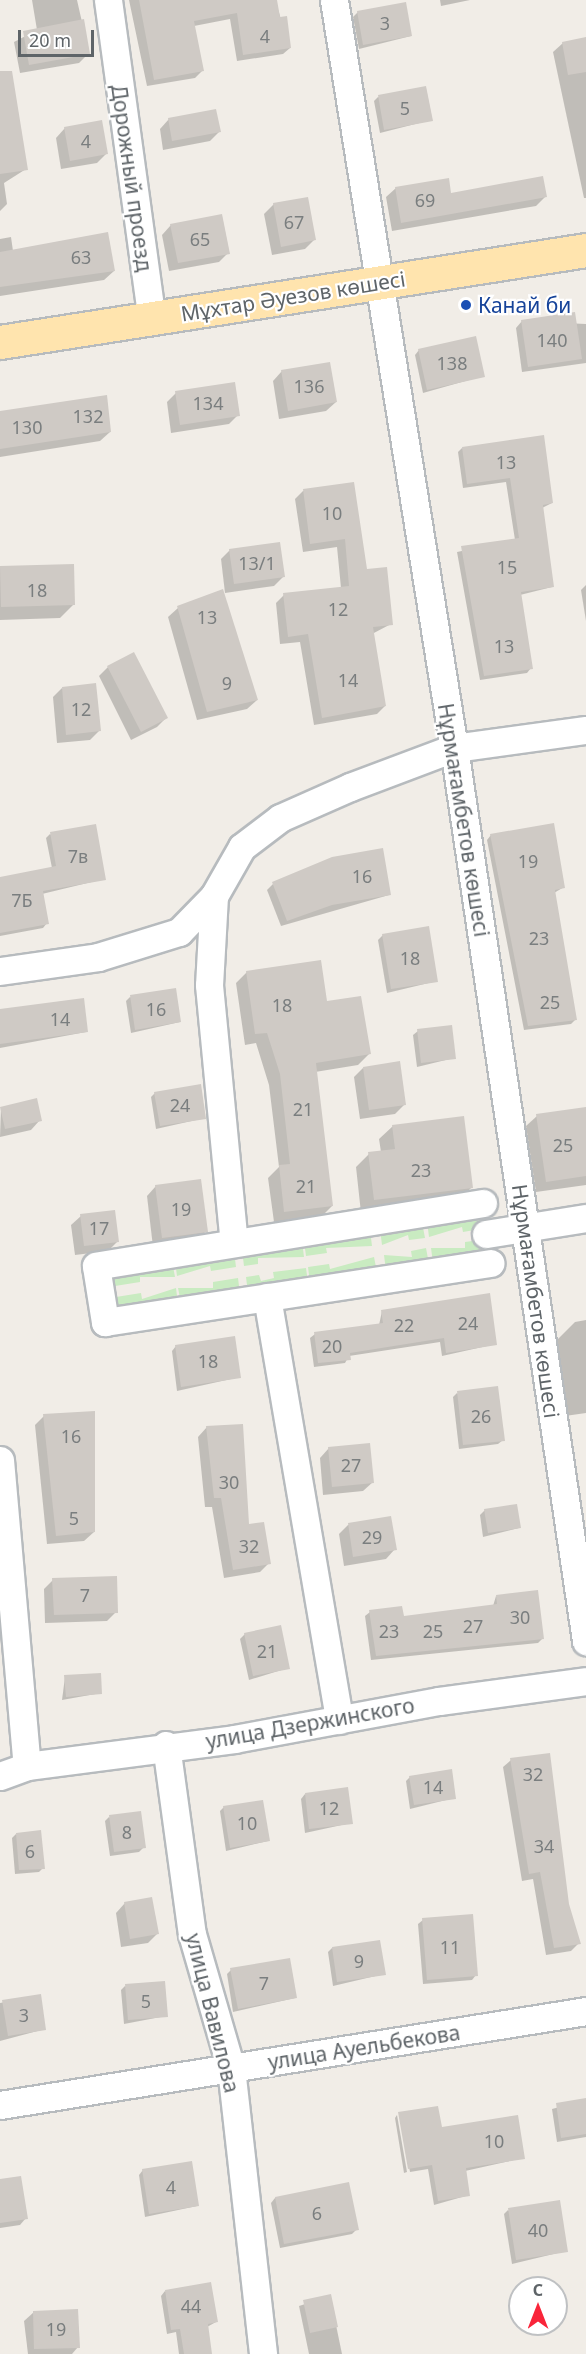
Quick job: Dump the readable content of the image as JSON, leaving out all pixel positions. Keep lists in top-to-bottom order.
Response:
{
  "streets": {
    "main road": ["Мұхтар Әуезов көшесі"],
    "street": [
      "Дорожный проезд",
      "Нұрмағамбетов көшесі",
      "улица Дзержинского",
      "улица Вавилова",
      "улица Ауельбекова"
    ]
  },
  "crossings": [
    ["Дорожный проезд", "Мұхтар Әуезов көшесі"],
    ["Мұхтар Әуезов көшесі", "Нұрмағамбетов көшесі"],
    ["улица Дзержинского", "улица Вавилова"],
    ["улица Вавилова", "улица Ауельбекова"]
  ],
  "places": ["Канай би"],
  "house_numbers": [
    "3",
    "4",
    "5",
    "4",
    "69",
    "67",
    "65",
    "63",
    "140",
    "138",
    "136",
    "134",
    "132",
    "130",
    "13",
    "10",
    "13/1",
    "15",
    "18",
    "12",
    "13",
    "13",
    "14",
    "9",
    "12",
    "7в",
    "19",
    "16",
    "7Б",
    "23",
    "18",
    "25",
    "18",
    "16",
    "14",
    "24",
    "21",
    "25",
    "23",
    "21",
    "19",
    "17",
    "24",
    "22",
    "20",
    "18",
    "26",
    "16",
    "27",
    "30",
    "5",
    "29",
    "32",
    "7",
    "30",
    "27",
    "23",
    "25",
    "21",
    "32",
    "14",
    "12",
    "10",
    "8",
    "34",
    "6",
    "11",
    "9",
    "7",
    "5",
    "3",
    "10",
    "4",
    "6",
    "40",
    "44",
    "19"
  ],
  "scale_bar": "20 m",
  "north": "top"
}
